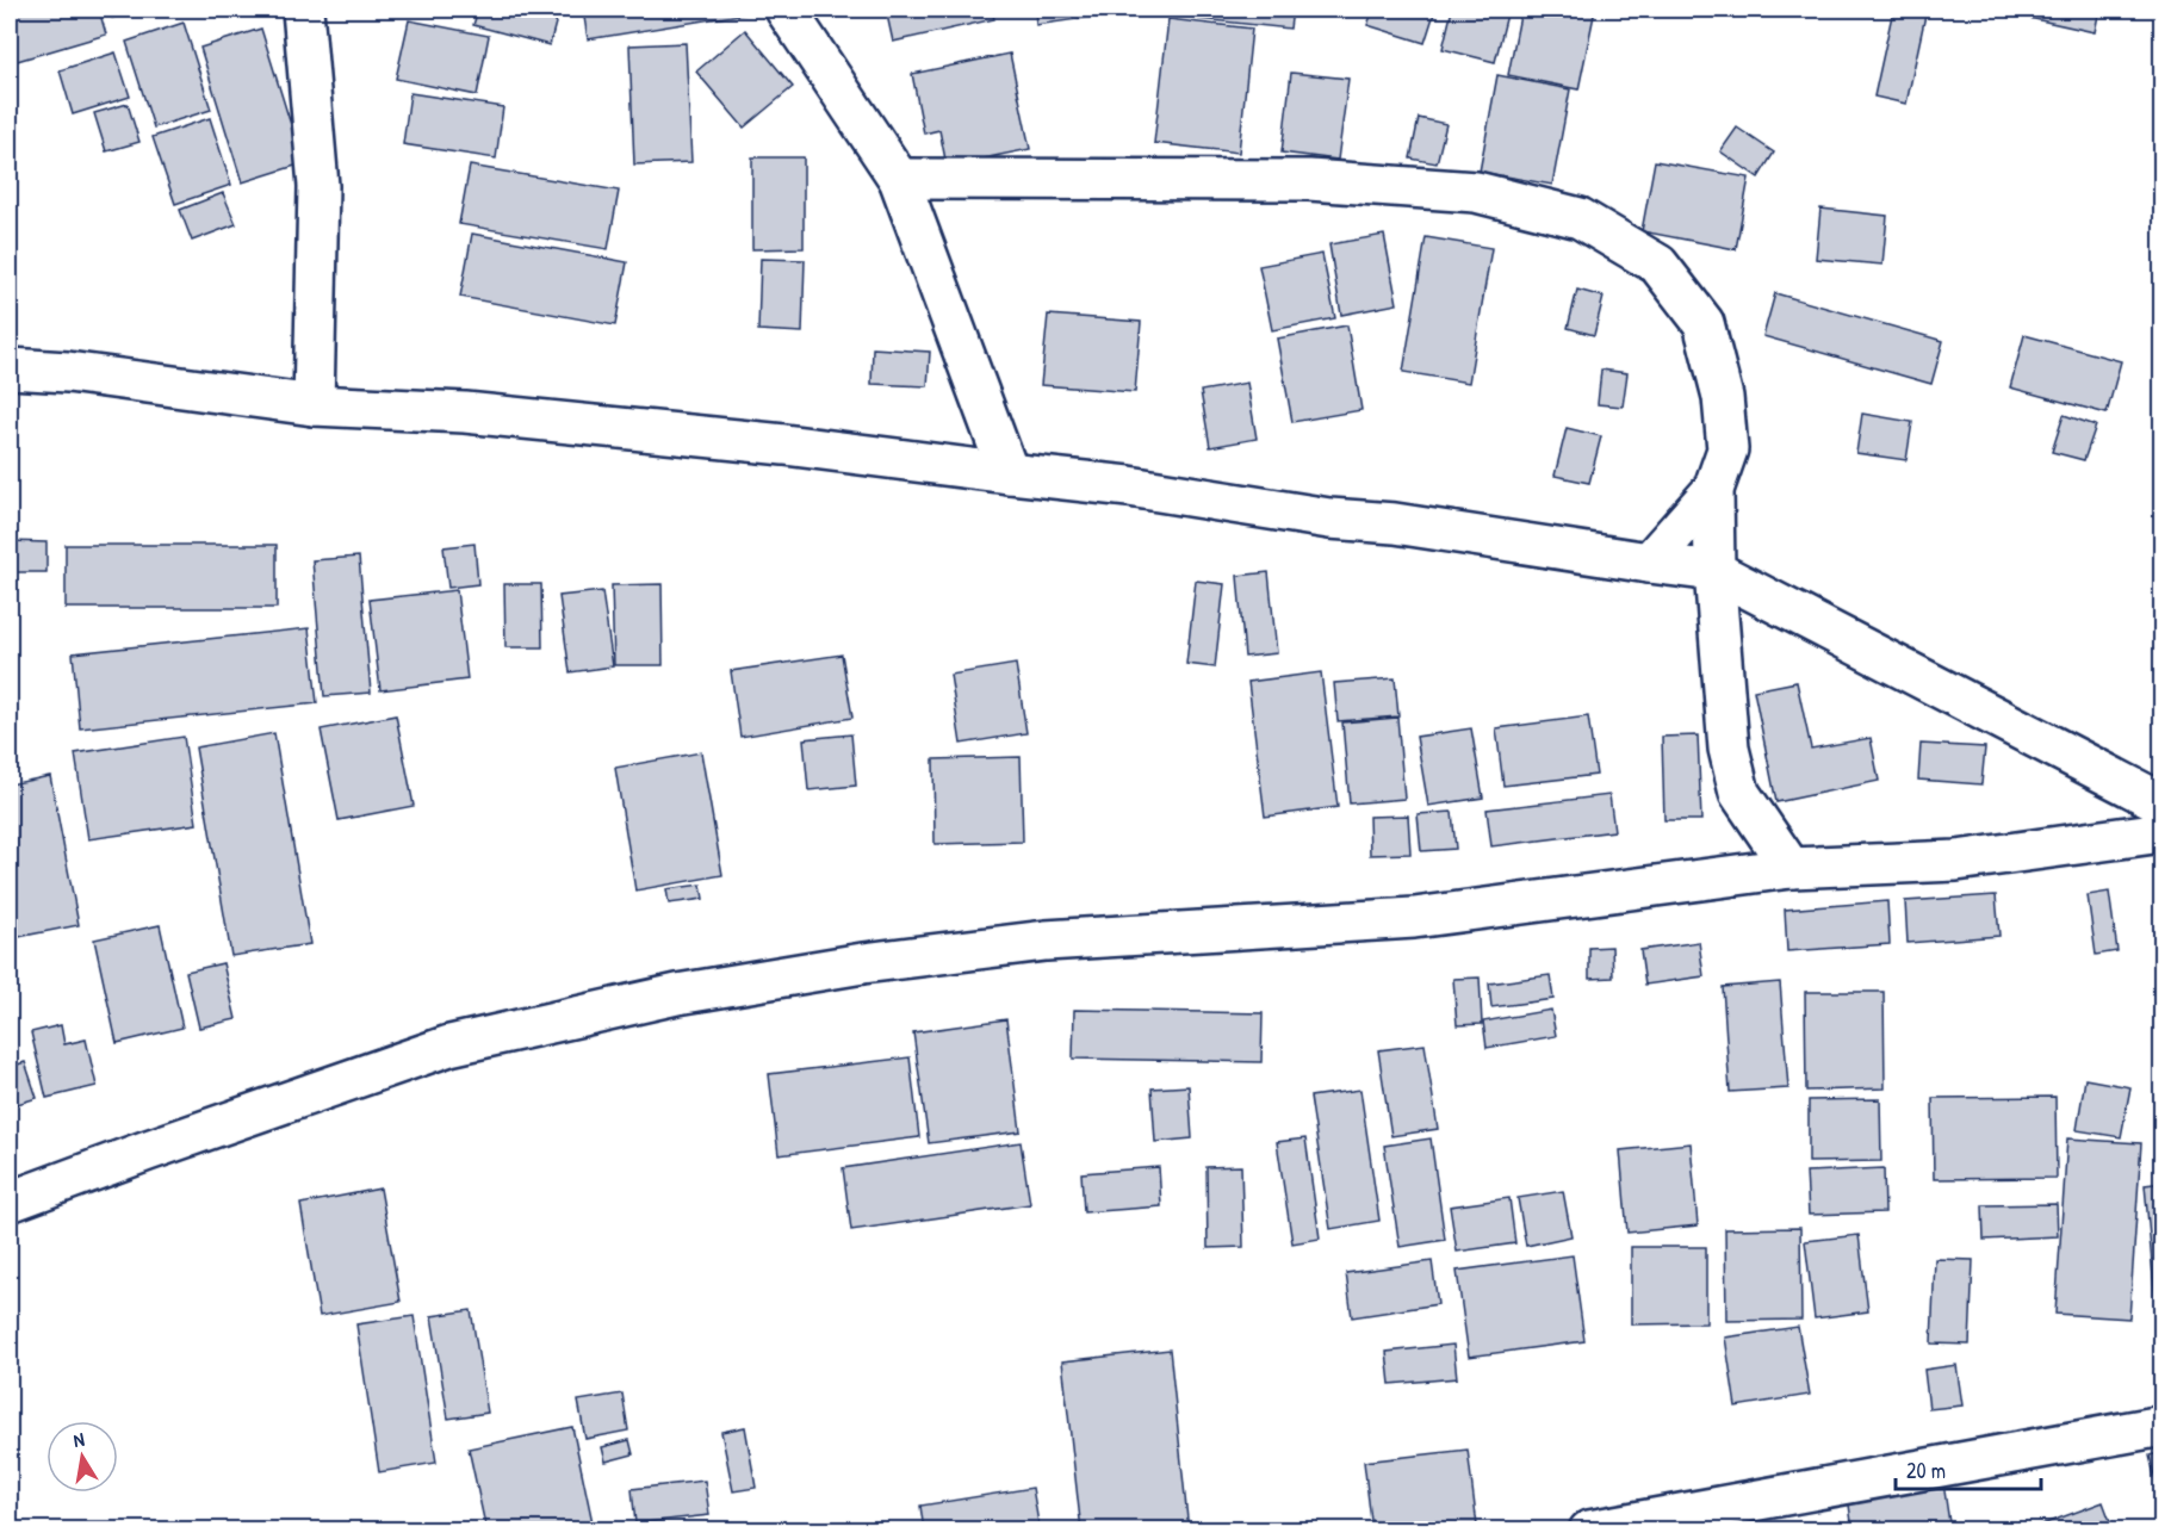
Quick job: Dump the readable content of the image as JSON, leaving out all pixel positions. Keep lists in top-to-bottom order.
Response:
{
  "scale_bar": "20 m",
  "north": "top"
}
